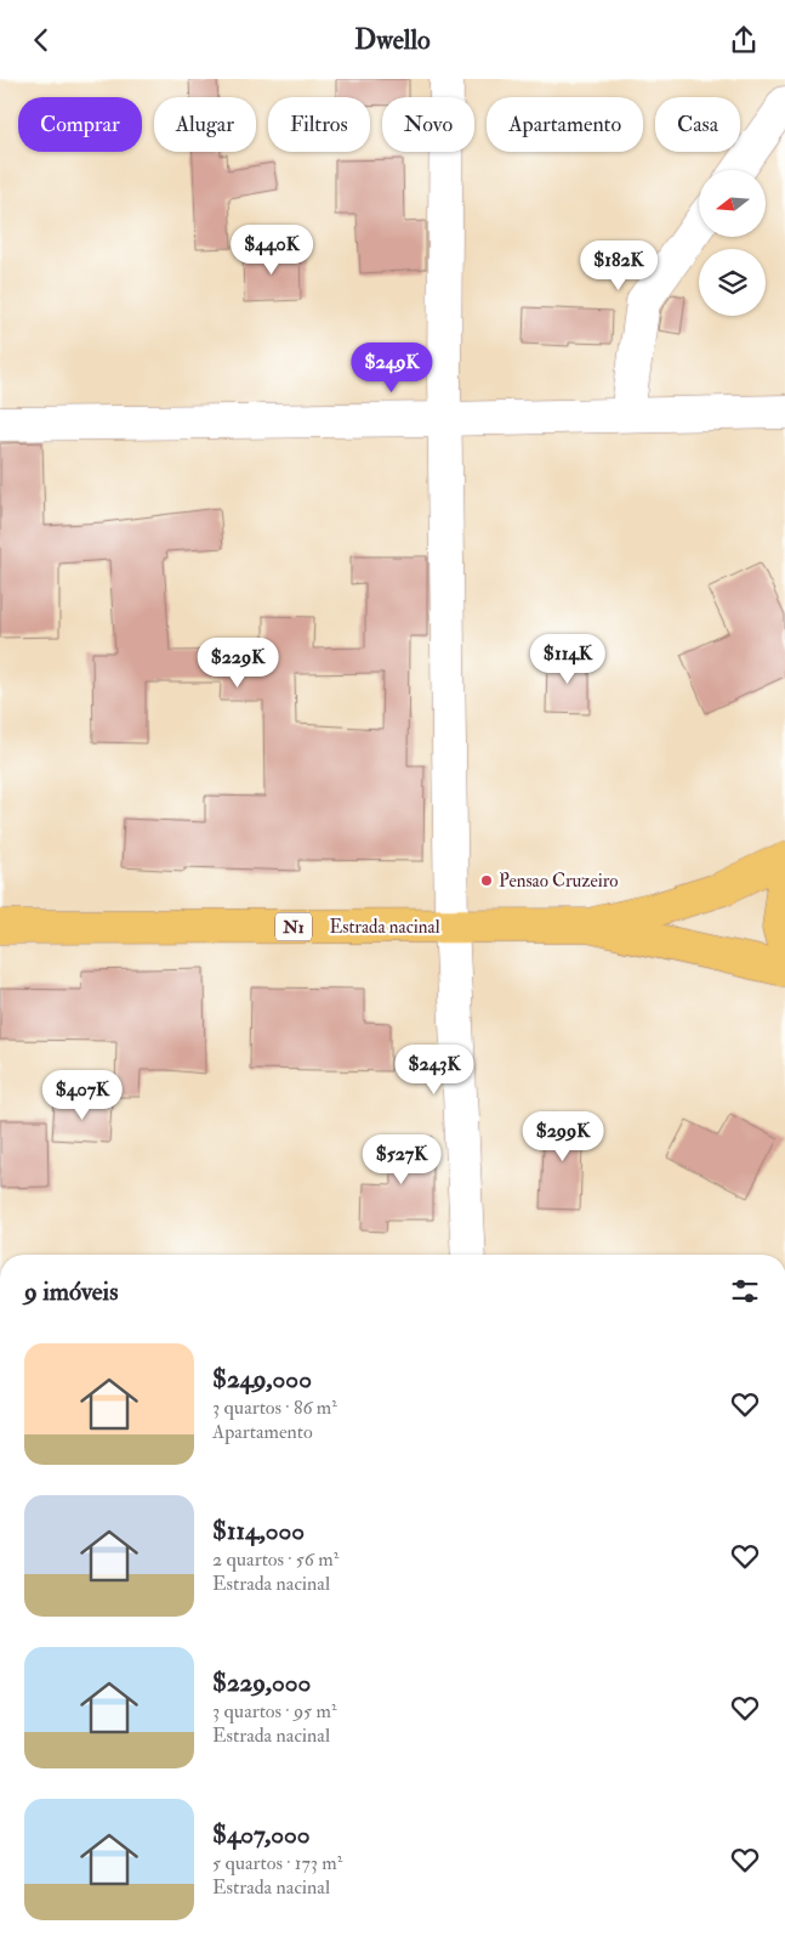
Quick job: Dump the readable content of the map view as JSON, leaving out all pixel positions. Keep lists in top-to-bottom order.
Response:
{
  "streets": {
    "highway": ["N1", "Estrada nacinal"]
  },
  "crossings": [
    ["N1", "Estrada nacinal"]
  ],
  "places": ["Pensao Cruzeiro"],
  "north": "left",
  "page": {
    "header": "Dwello",
    "chip": [
      "Comprar",
      "Alugar",
      "Filtros",
      "Novo",
      "Apartamento",
      "Casa"
    ],
    "price": [
      "$440K",
      "$182K",
      "$249K",
      "$114K",
      "$229K",
      "$243K",
      "$407K",
      "$299K",
      "$527K"
    ],
    "heading": "9 imóveis",
    "list": [
      {
        "name": "$249,000",
        "note": "3 quartos · 86 m² · Apartamento"
      },
      {
        "name": "$114,000",
        "note": "2 quartos · 56 m² · Estrada nacinal"
      },
      {
        "name": "$229,000",
        "note": "3 quartos · 95 m² · Estrada nacinal"
      },
      {
        "name": "$407,000",
        "note": "5 quartos · 173 m² · Estrada nacinal"
      }
    ]
  }
}
